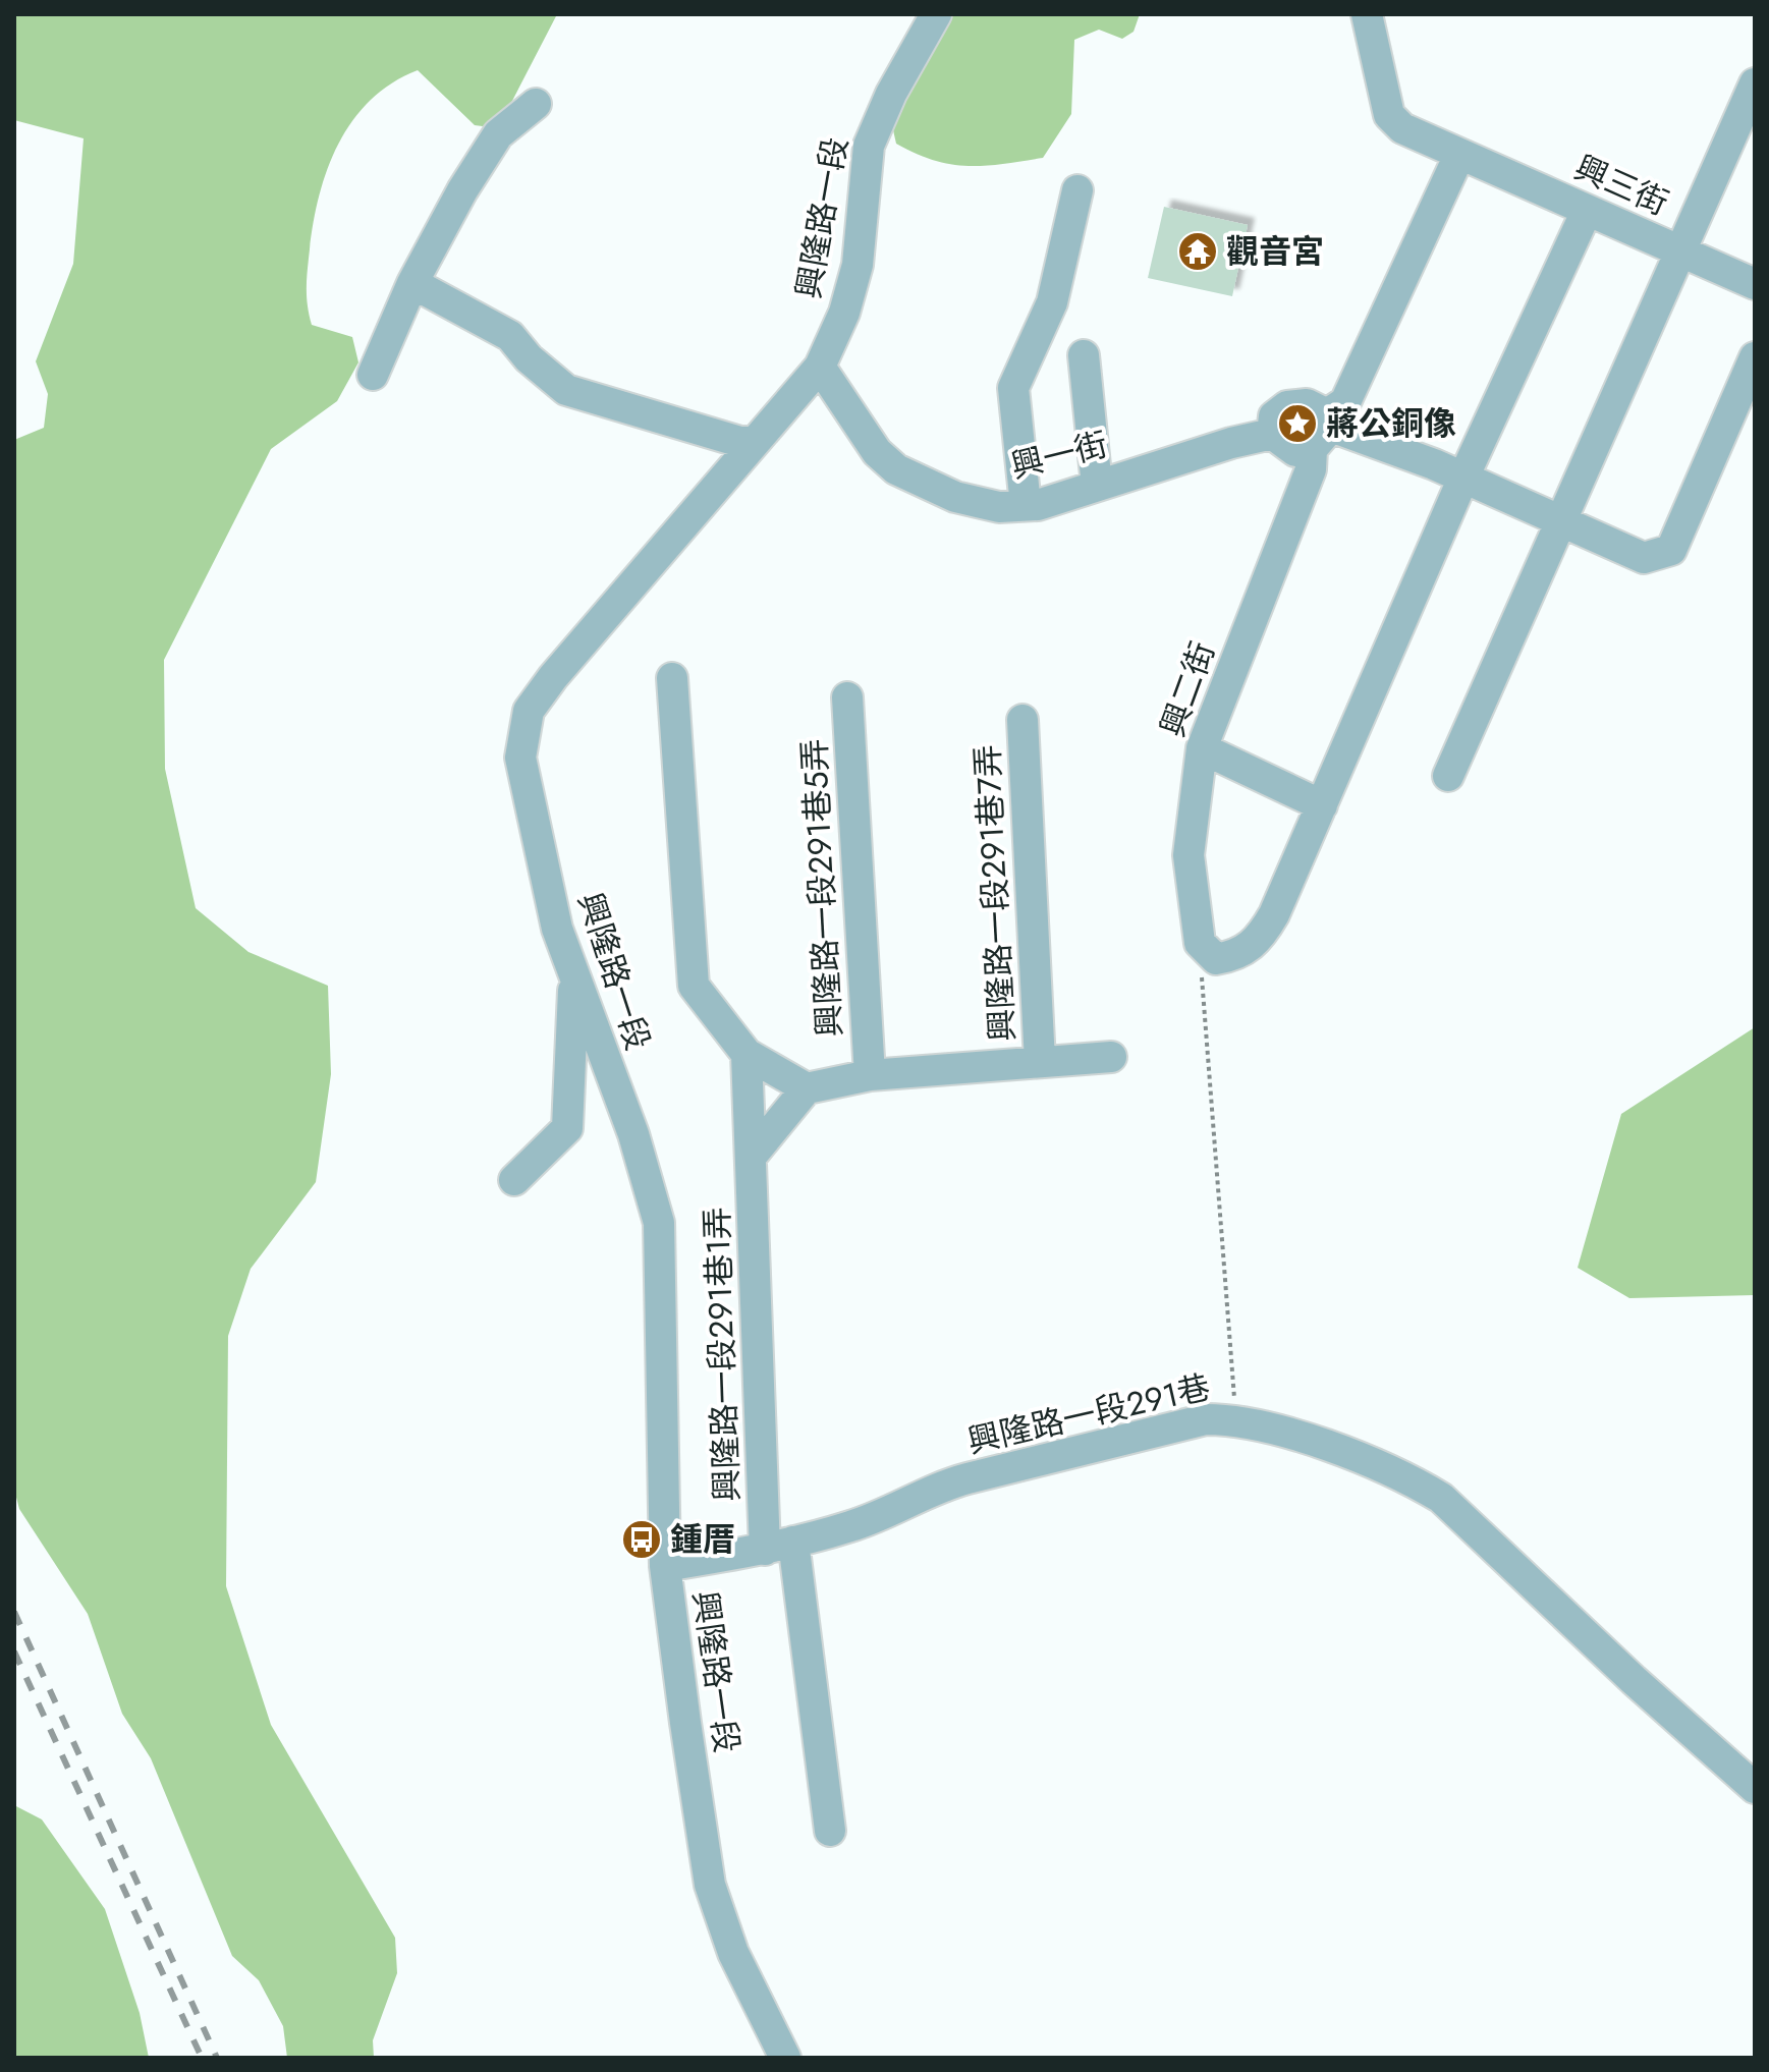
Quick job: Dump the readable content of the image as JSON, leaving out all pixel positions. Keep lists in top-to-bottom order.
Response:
{
  "streets": {
    "street": [
      "興三街",
      "興隆路一段",
      "興一街",
      "興二街",
      "興隆路一段291巷5弄",
      "興隆路一段291巷7弄",
      "興隆路一段291巷1弄",
      "興隆路一段291巷"
    ]
  },
  "crossings": [
    ["興三街", "興二街"],
    ["興隆路一段", "興一街"],
    ["興隆路一段", "興隆路一段291巷"],
    ["興一街", "興二街"],
    ["興隆路一段291巷1弄", "興隆路一段291巷"]
  ],
  "places": {
    "temple": ["觀音宮"],
    "place": ["蔣公銅像"],
    "bus stop": ["鍾厝"]
  }
}
